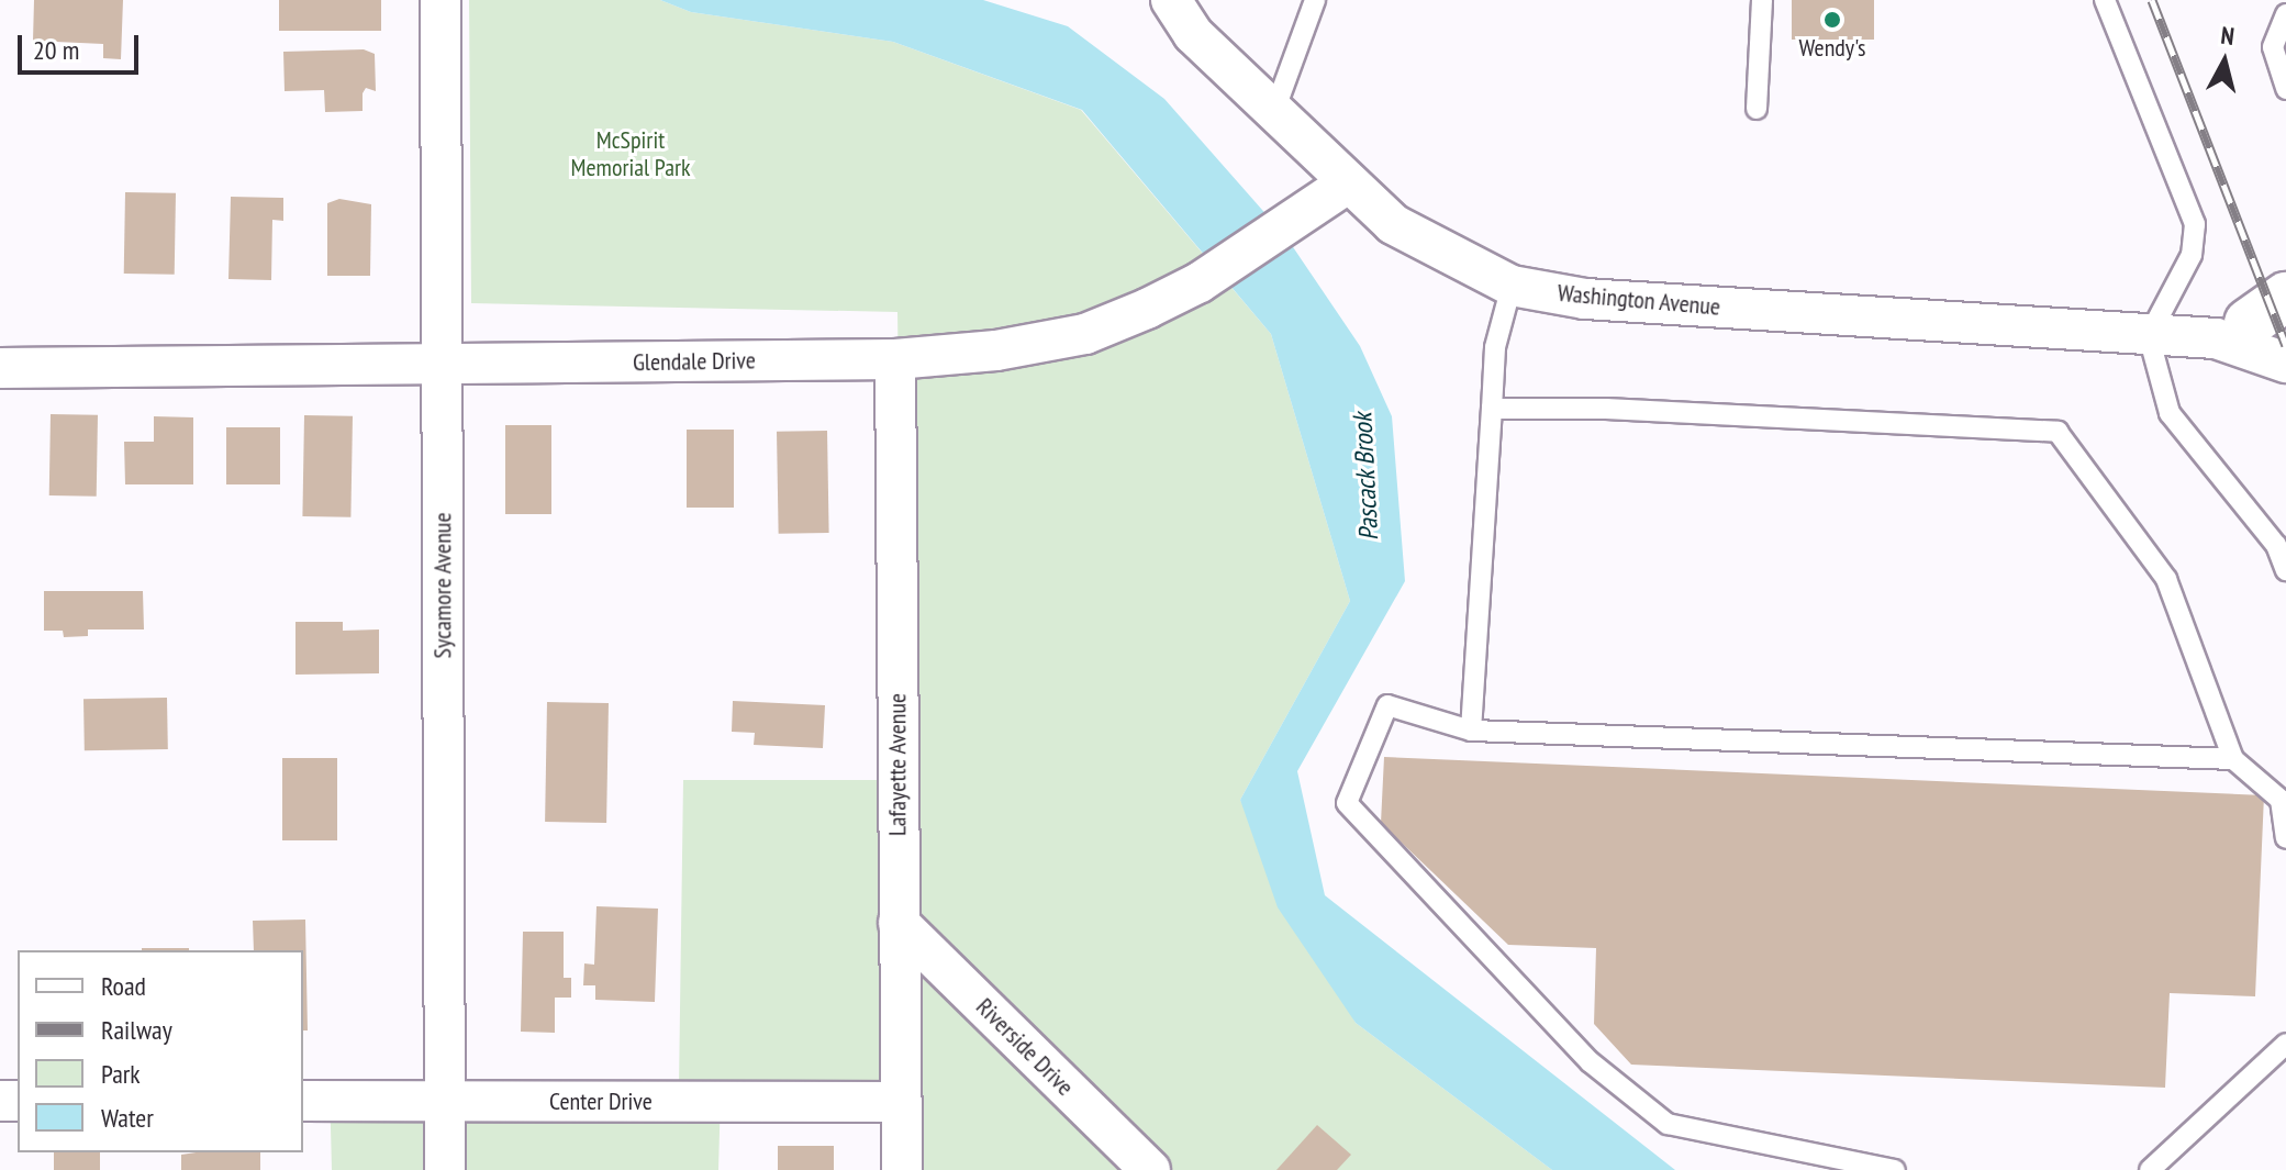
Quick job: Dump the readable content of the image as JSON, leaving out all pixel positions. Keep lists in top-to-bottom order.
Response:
{
  "streets": {
    "street": [
      "Washington Avenue",
      "Glendale Drive",
      "Sycamore Avenue",
      "Lafayette Avenue",
      "Riverside Drive",
      "Center Drive"
    ]
  },
  "crossings": [
    ["Washington Avenue", "Glendale Drive"],
    ["Glendale Drive", "Sycamore Avenue"],
    ["Glendale Drive", "Lafayette Avenue"],
    ["Sycamore Avenue", "Center Drive"],
    ["Lafayette Avenue", "Riverside Drive"],
    ["Lafayette Avenue", "Center Drive"]
  ],
  "water": ["Pascack Brook"],
  "parks": ["McSpirit Memorial Park"],
  "places": ["Wendy's"],
  "legend": [
    "Road",
    "Railway",
    "Park",
    "Water"
  ],
  "scale_bar": "20 m",
  "north": "top"
}
